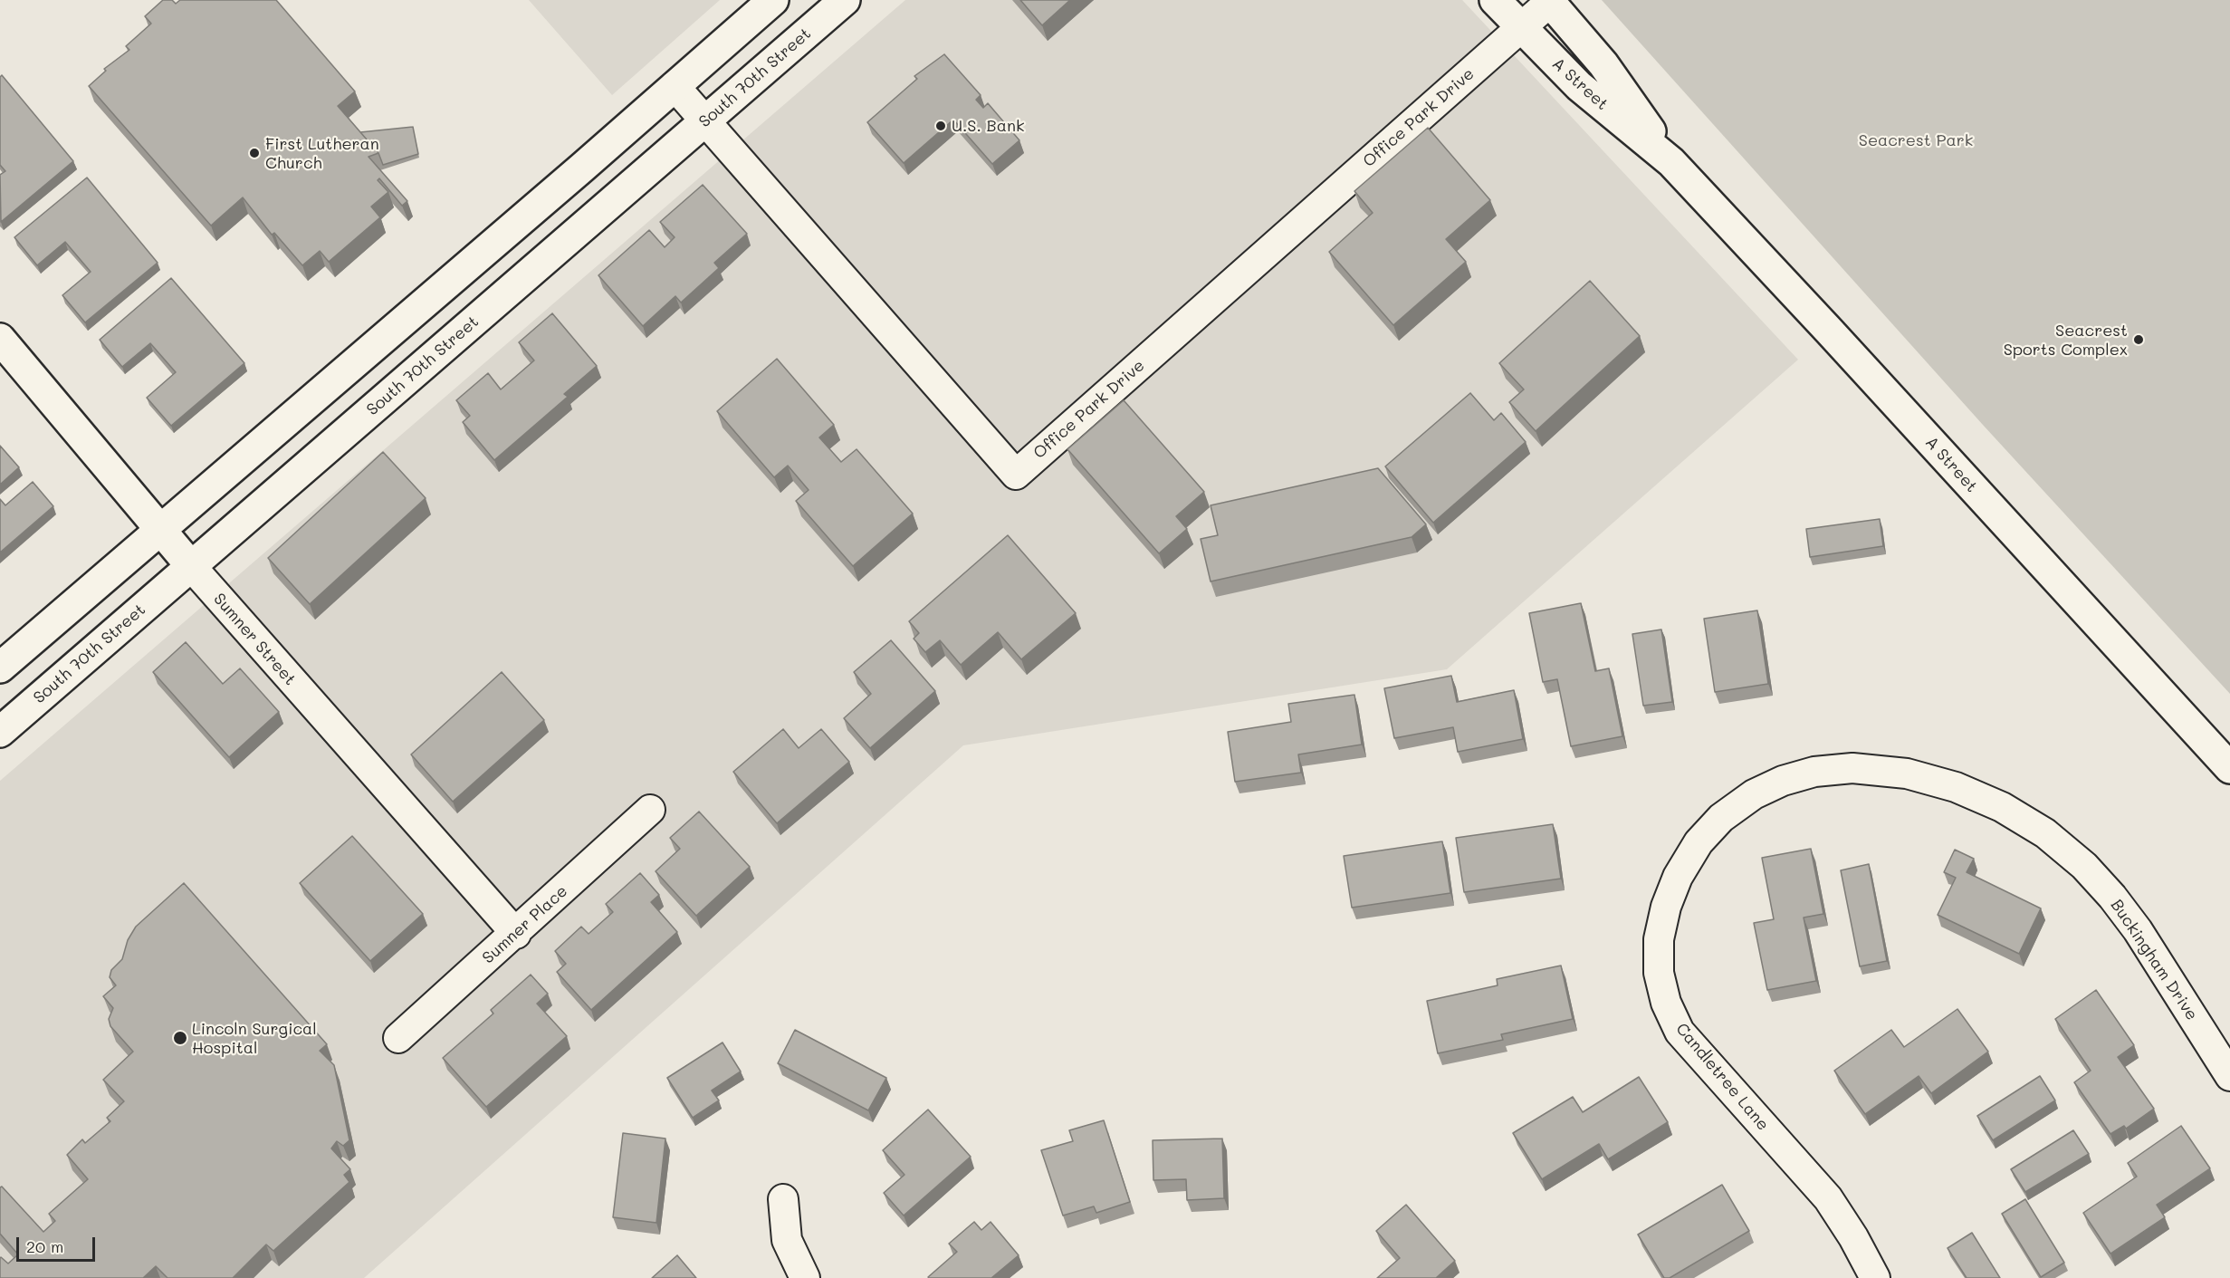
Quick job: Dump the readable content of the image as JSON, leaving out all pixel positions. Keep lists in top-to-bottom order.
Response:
{
  "streets": {
    "main road": ["South 70th Street", "A Street", "Sumner Street"],
    "street": [
      "Office Park Drive",
      "Sumner Place",
      "Buckingham Drive",
      "Candletree Lane"
    ]
  },
  "crossings": [
    ["South 70th Street", "Office Park Drive"],
    ["South 70th Street", "Sumner Street"],
    ["A Street", "Office Park Drive"],
    ["Sumner Street", "Sumner Place"],
    ["Buckingham Drive", "Candletree Lane"]
  ],
  "parks": ["Seacrest Park"],
  "places": [
    "U.S. Bank",
    "First Lutheran Church",
    "Seacrest Sports Complex",
    "Lincoln Surgical Hospital"
  ],
  "scale_bar": "20 m"
}
